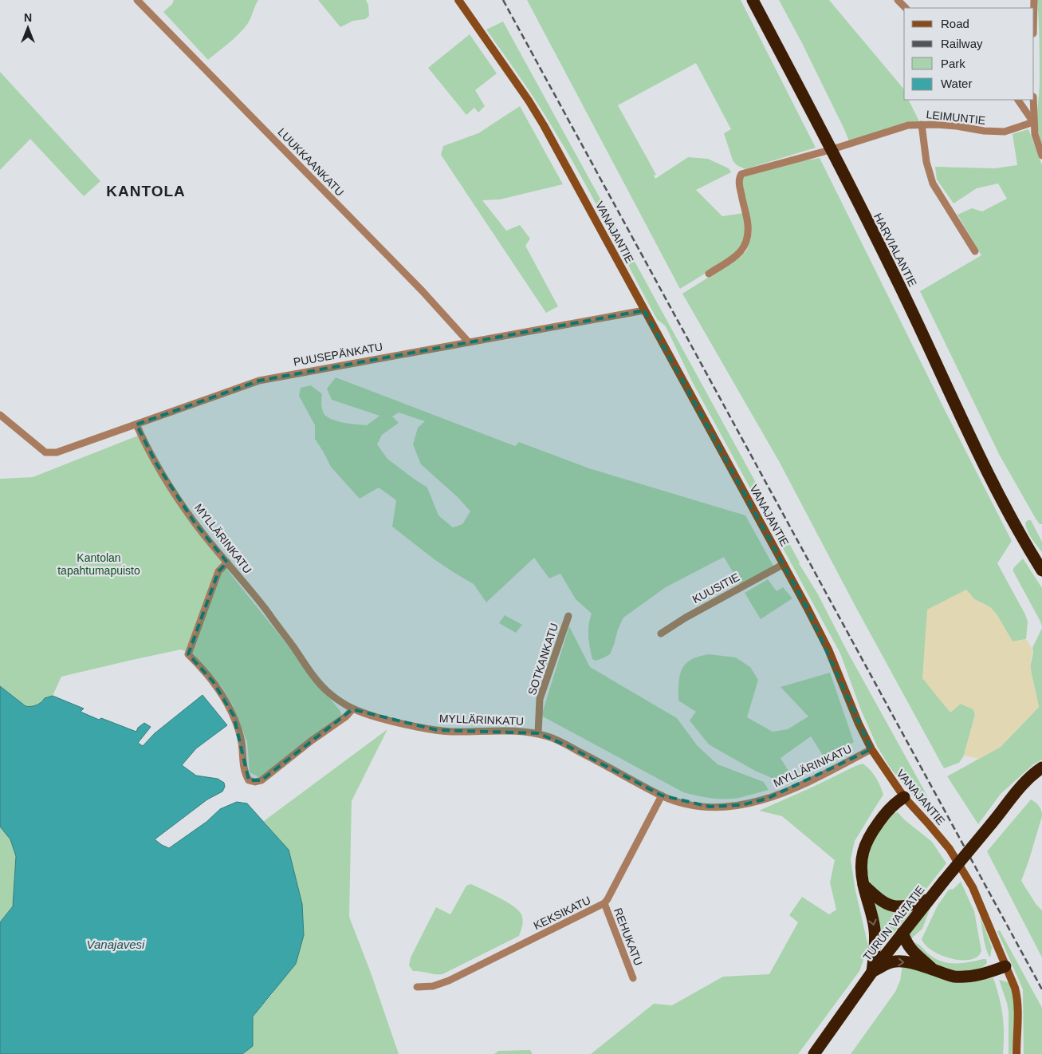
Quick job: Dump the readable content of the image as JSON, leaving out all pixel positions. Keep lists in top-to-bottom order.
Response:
{
  "streets": {
    "highway": ["HARVIALANTIE", "TURUN VALTATIE"],
    "street": [
      "LEIMUNTIE",
      "LUUKKAANKATU",
      "VANAJANTIE",
      "PUUSEPÄNKATU",
      "MYLLÄRINKATU",
      "KUUSITIE",
      "SOTKANKATU",
      "KEKSIKATU",
      "REHUKATU"
    ]
  },
  "crossings": [
    ["LEIMUNTIE", "HARVIALANTIE"],
    ["LUUKKAANKATU", "PUUSEPÄNKATU"],
    ["VANAJANTIE", "PUUSEPÄNKATU"],
    ["VANAJANTIE", "MYLLÄRINKATU"],
    ["VANAJANTIE", "KUUSITIE"],
    ["PUUSEPÄNKATU", "MYLLÄRINKATU"],
    ["MYLLÄRINKATU", "SOTKANKATU"],
    ["MYLLÄRINKATU", "KEKSIKATU"],
    ["KEKSIKATU", "REHUKATU"]
  ],
  "districts": ["KANTOLA"],
  "water": ["Vanajavesi"],
  "parks": ["Kantolan tapahtumapuisto"],
  "legend": [
    "Road",
    "Railway",
    "Park",
    "Water"
  ],
  "north": "top"
}
